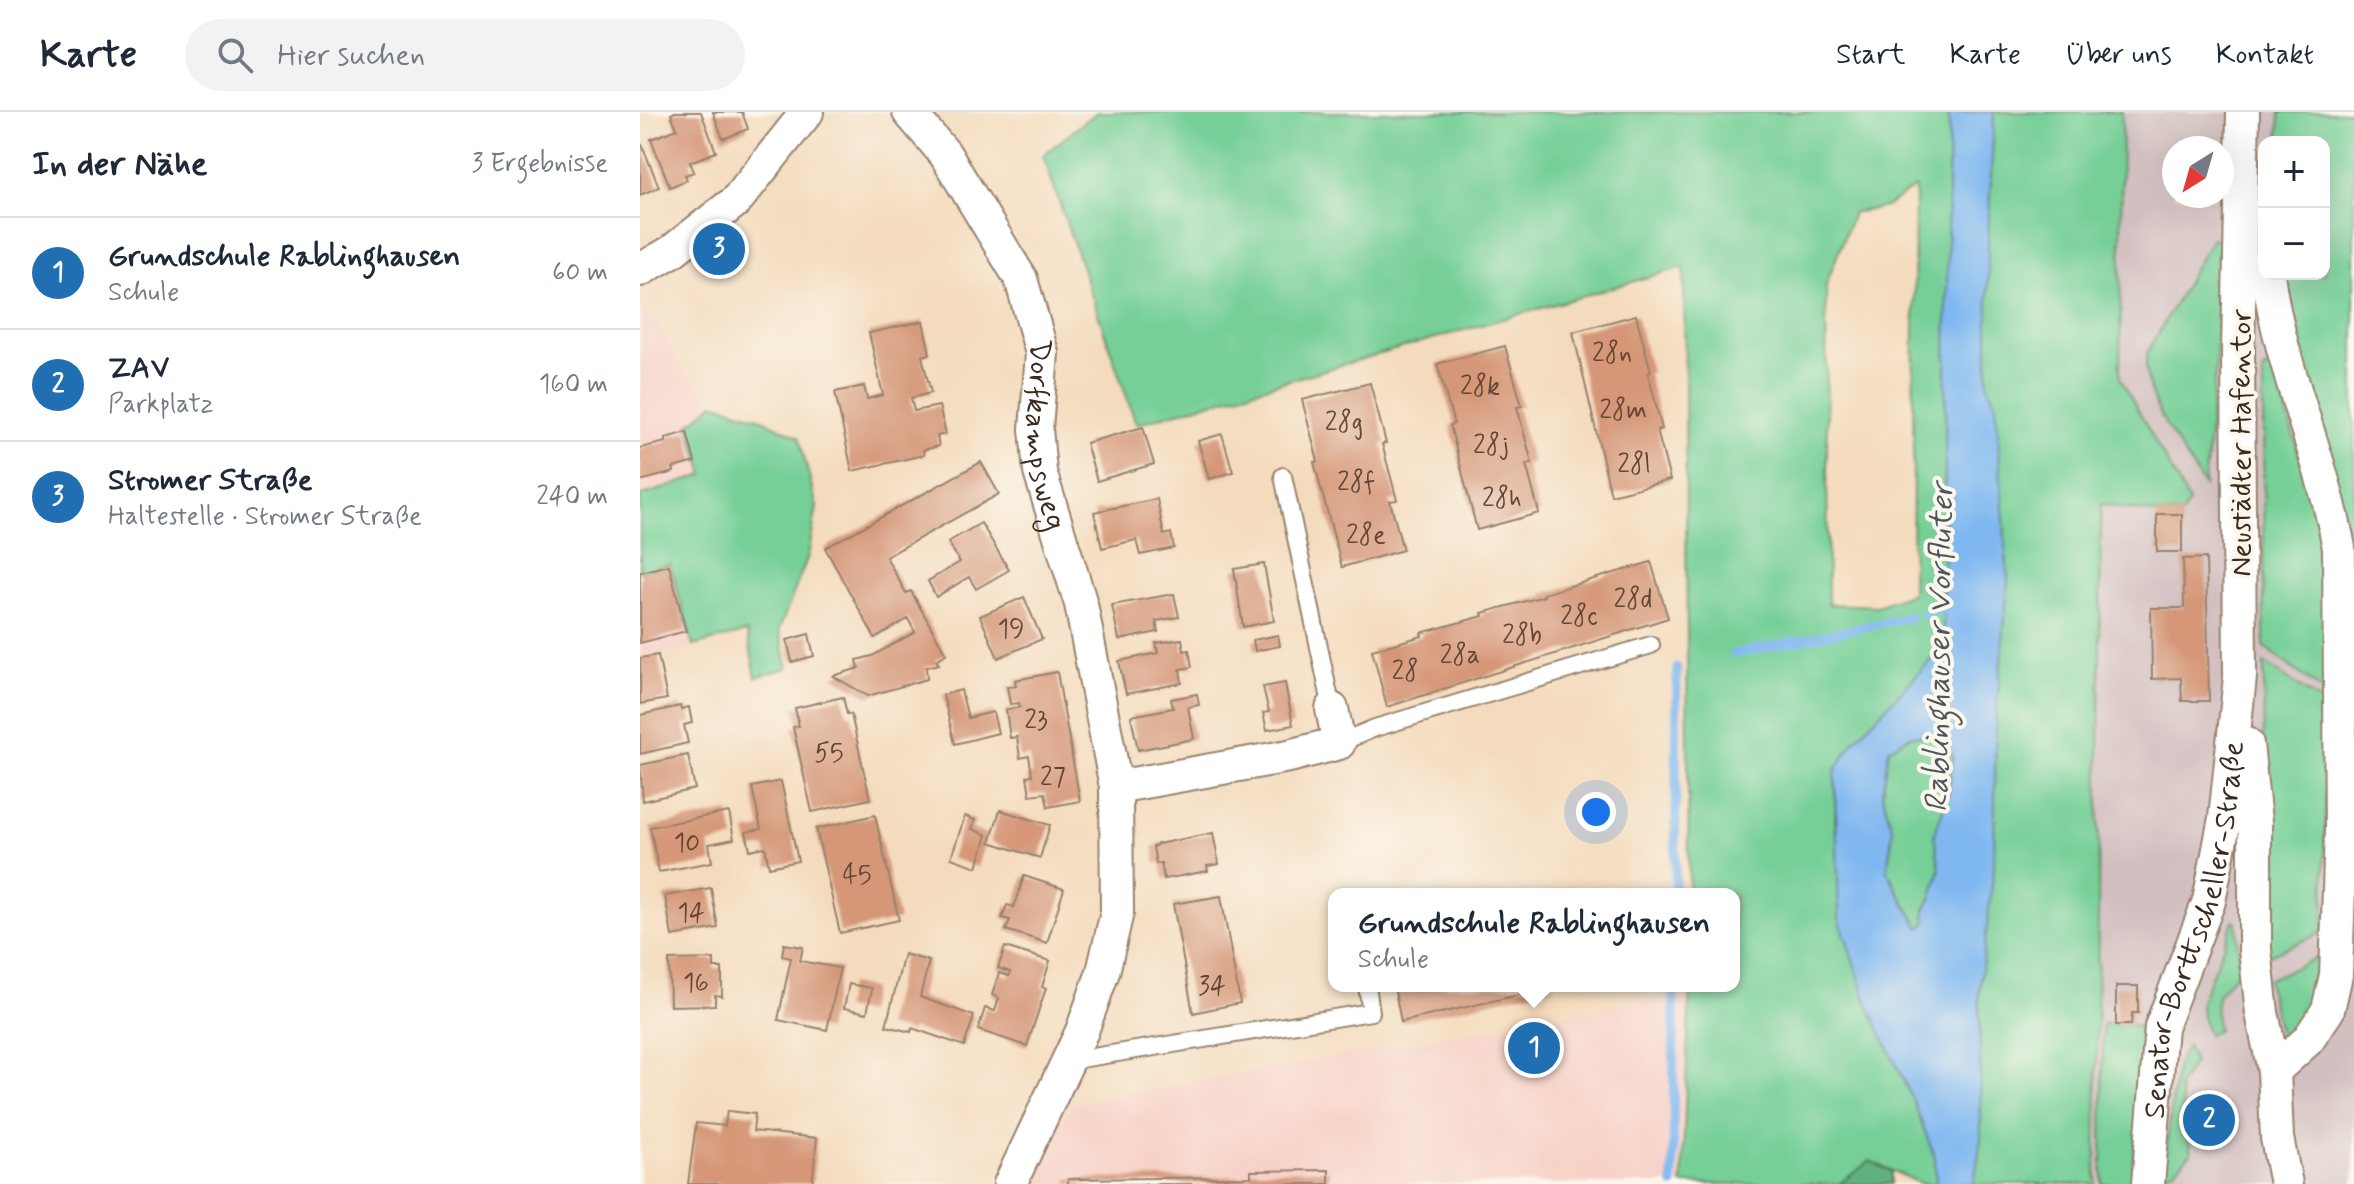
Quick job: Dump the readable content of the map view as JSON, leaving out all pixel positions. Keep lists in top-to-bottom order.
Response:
{
  "streets": {
    "street": ["Dorfkampsweg", "Neustädter Hafentor", "Senator-Borttscheller-Straße"]
  },
  "crossings": [
    ["Neustädter Hafentor", "Senator-Borttscheller-Straße"]
  ],
  "water": ["Rablinghauser Vorfluter"],
  "house_numbers": [
    "28n",
    "28k",
    "28m",
    "28g",
    "28j",
    "28l",
    "28f",
    "28h",
    "28e",
    "28d",
    "28c",
    "19",
    "28b",
    "28a",
    "28",
    "23",
    "55",
    "27",
    "10",
    "45",
    "14",
    "16",
    "34"
  ],
  "north": "bottom left",
  "page": {
    "header": "Karte",
    "search": "Hier suchen",
    "nav": [
      "Start",
      "Karte",
      "Über uns",
      "Kontakt"
    ],
    "heading": ["In der Nähe", "3 Ergebnisse"],
    "map_buttons": ["+", "−"],
    "list": [
      {
        "mark": "1",
        "name": "Grundschule Rablinghausen",
        "note": "Schule",
        "value": "60 m"
      },
      {
        "mark": "2",
        "name": "ZAV",
        "note": "Parkplatz",
        "value": "160 m"
      },
      {
        "mark": "3",
        "name": "Stromer Straße",
        "note": "Haltestelle · Stromer Straße",
        "value": "240 m"
      }
    ],
    "pins": ["3", "1", "2"],
    "popup": ["Grundschule Rablinghausen", "Schule"]
  }
}
